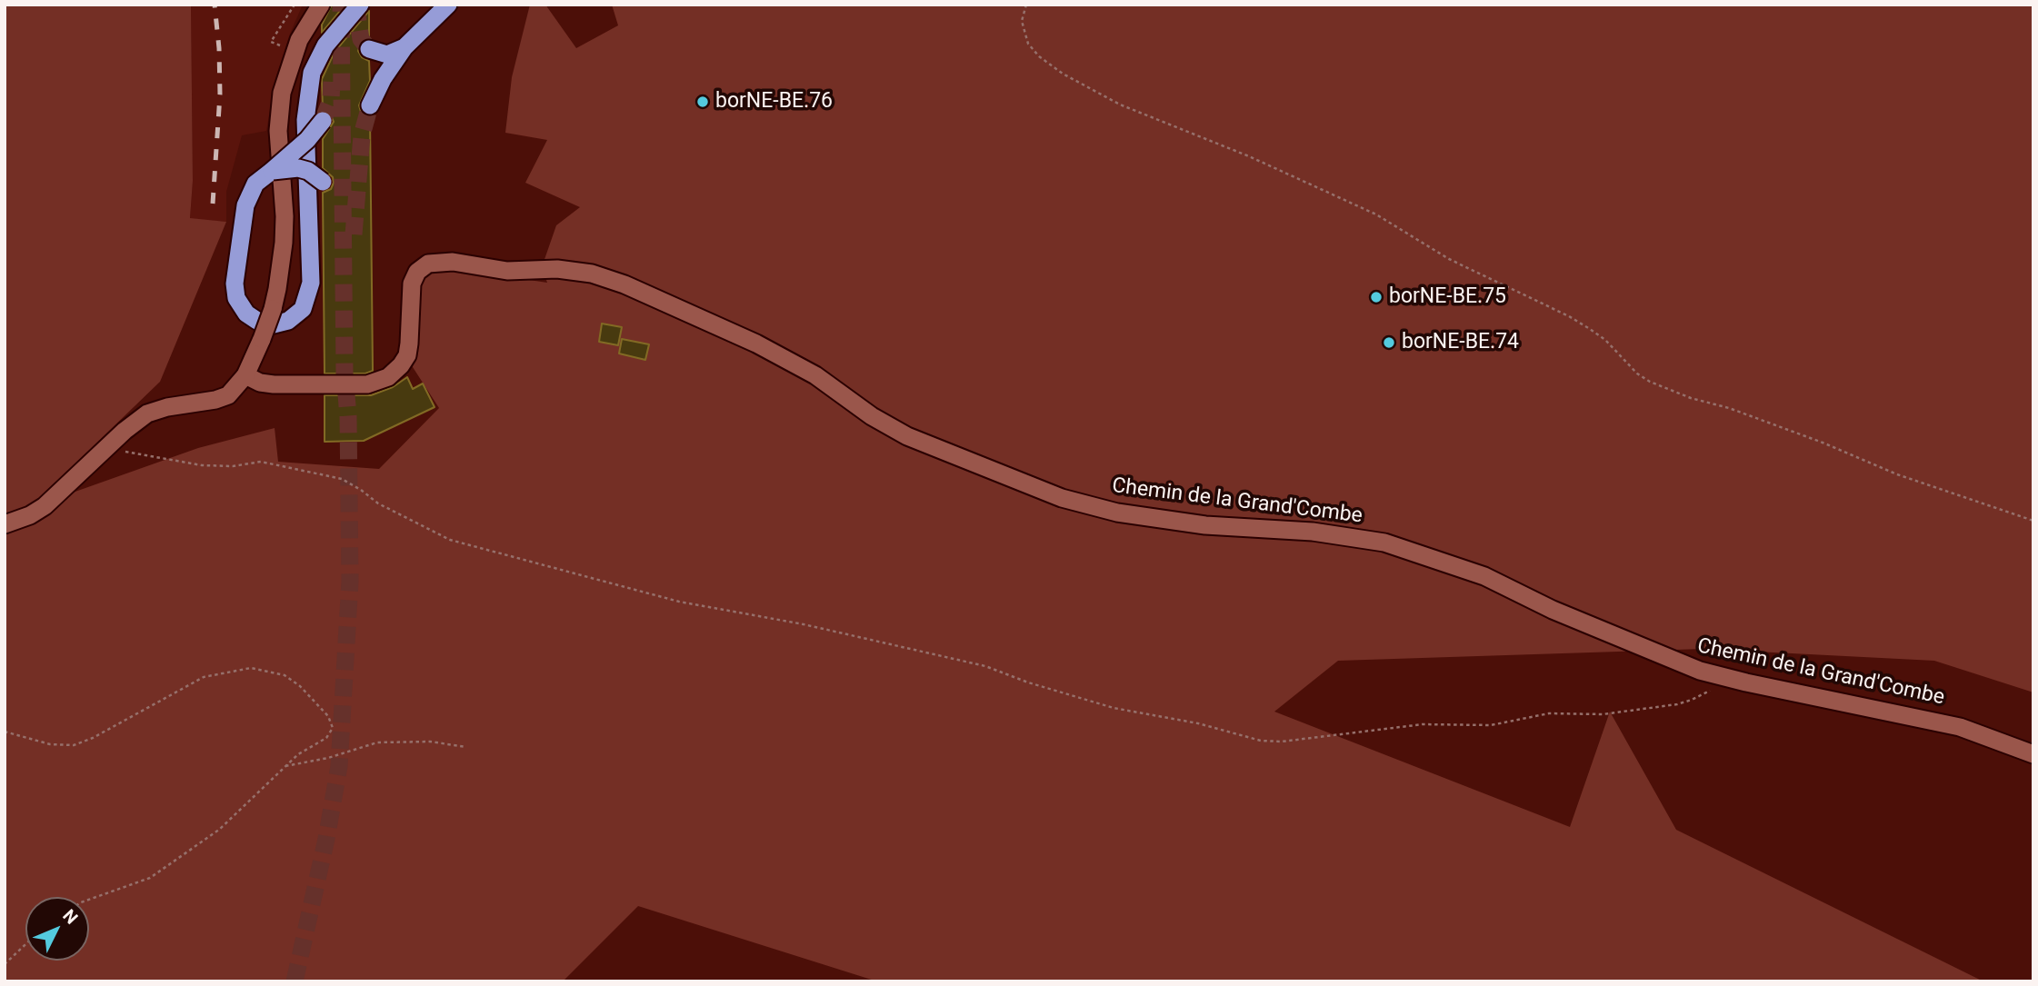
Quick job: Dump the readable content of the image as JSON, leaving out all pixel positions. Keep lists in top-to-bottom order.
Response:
{
  "streets": {
    "street": ["Chemin de la Grand'Combe"]
  },
  "places": ["borNE-BE.76", "borNE-BE.75", "borNE-BE.74"],
  "north": "top right"
}
